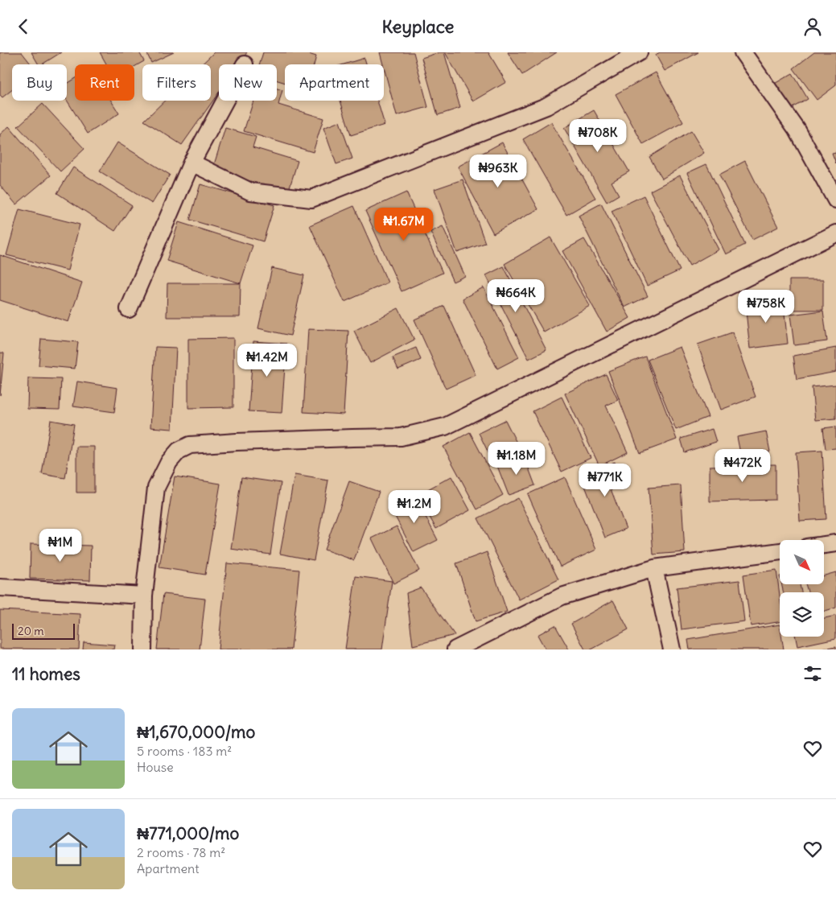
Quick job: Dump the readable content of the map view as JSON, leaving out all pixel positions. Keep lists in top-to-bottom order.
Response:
{
  "scale_bar": "20 m",
  "north": "bottom right",
  "page": {
    "header": "Keyplace",
    "chip": [
      "Buy",
      "Rent",
      "Filters",
      "New",
      "Apartment"
    ],
    "price": [
      "₦708K",
      "₦963K",
      "₦1.67M",
      "₦664K",
      "₦758K",
      "₦1.42M",
      "₦1.18M",
      "₦472K",
      "₦771K",
      "₦1.2M",
      "₦1M"
    ],
    "scale": "20 m",
    "heading": "11 homes",
    "list": [
      {
        "name": "₦1,670,000/mo",
        "note": "5 rooms · 183 m² · House"
      },
      {
        "name": "₦771,000/mo",
        "note": "2 rooms · 78 m² · Apartment"
      }
    ]
  }
}
